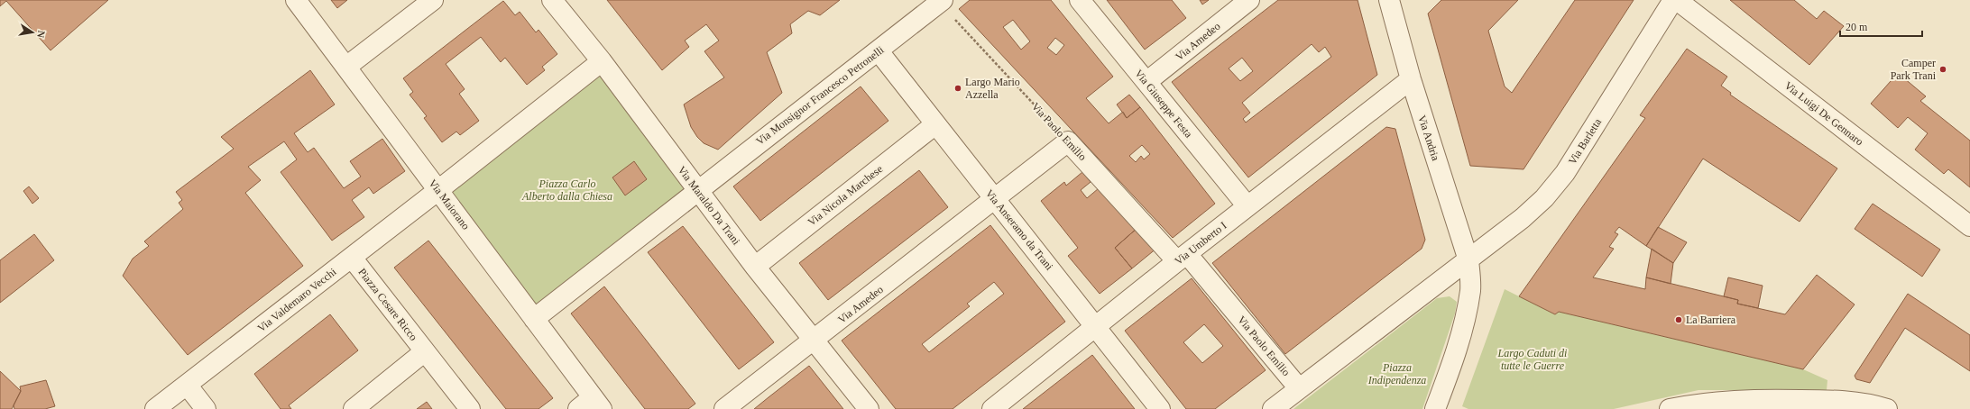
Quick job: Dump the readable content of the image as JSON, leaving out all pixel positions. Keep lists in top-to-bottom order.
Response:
{
  "streets": {
    "street": [
      "Via Amedeo",
      "Via Monsignor Francesco Petronelli",
      "Via Giuseppe Festa",
      "Via Luigi De Gennaro",
      "Via Paolo Emilio",
      "Via Andria",
      "Via Barletta",
      "Via Nicola Marchese",
      "Via Maiorano",
      "Via Maraldo Da Trani",
      "Via Anseramo da Trani",
      "Via Umberto I",
      "Via Valdemaro Vecchi",
      "Piazza Cesare Ricco"
    ]
  },
  "crossings": [
    ["Via Amedeo", "Via Giuseppe Festa"],
    ["Via Amedeo", "Via Maraldo Da Trani"],
    ["Via Amedeo", "Via Anseramo da Trani"],
    ["Via Monsignor Francesco Petronelli", "Via Paolo Emilio"],
    ["Via Monsignor Francesco Petronelli", "Via Maraldo Da Trani"],
    ["Via Monsignor Francesco Petronelli", "Via Anseramo da Trani"],
    ["Via Giuseppe Festa", "Via Umberto I"],
    ["Via Paolo Emilio", "Via Umberto I"],
    ["Via Andria", "Via Barletta"],
    ["Via Andria", "Via Umberto I"],
    ["Via Nicola Marchese", "Via Maraldo Da Trani"],
    ["Via Nicola Marchese", "Via Anseramo da Trani"],
    ["Via Maiorano", "Via Valdemaro Vecchi"],
    ["Via Anseramo da Trani", "Via Umberto I"],
    ["Via Valdemaro Vecchi", "Piazza Cesare Ricco"]
  ],
  "parks": ["Piazza Carlo Alberto dalla Chiesa", "Largo Caduti di tutte le Guerre", "Piazza Indipendenza"],
  "places": ["Camper Park Trani", "Largo Mario Azzella", "La Barriera"],
  "scale_bar": "20 m",
  "north": "right"
}
